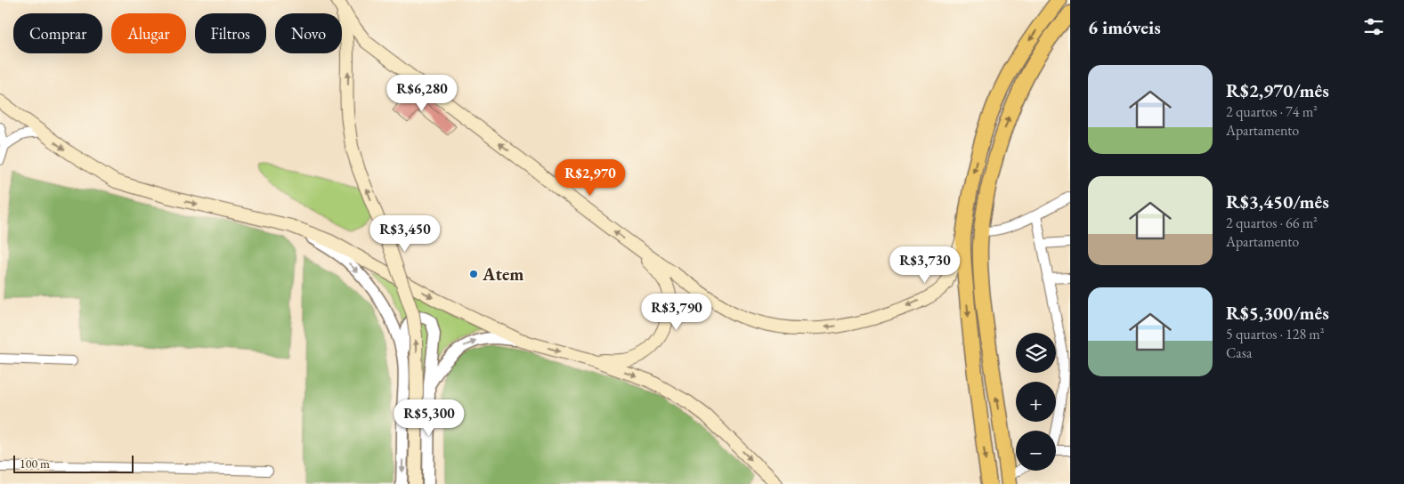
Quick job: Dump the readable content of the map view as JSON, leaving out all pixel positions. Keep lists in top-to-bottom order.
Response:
{
  "places": ["Atem"],
  "scale_bar": "100 m",
  "page": {
    "heading": "6 imóveis",
    "chip": [
      "Comprar",
      "Alugar",
      "Filtros",
      "Novo"
    ],
    "list": [
      {
        "name": "R$2,970/mês",
        "note": "2 quartos · 74 m² · Apartamento"
      },
      {
        "name": "R$3,450/mês",
        "note": "2 quartos · 66 m² · Apartamento"
      },
      {
        "name": "R$5,300/mês",
        "note": "5 quartos · 128 m² · Casa"
      }
    ],
    "price": [
      "R$6,280",
      "R$2,970",
      "R$3,450",
      "R$3,730",
      "R$3,790",
      "R$5,300"
    ],
    "map_buttons": ["+", "−"],
    "scale": "100 m"
  }
}
